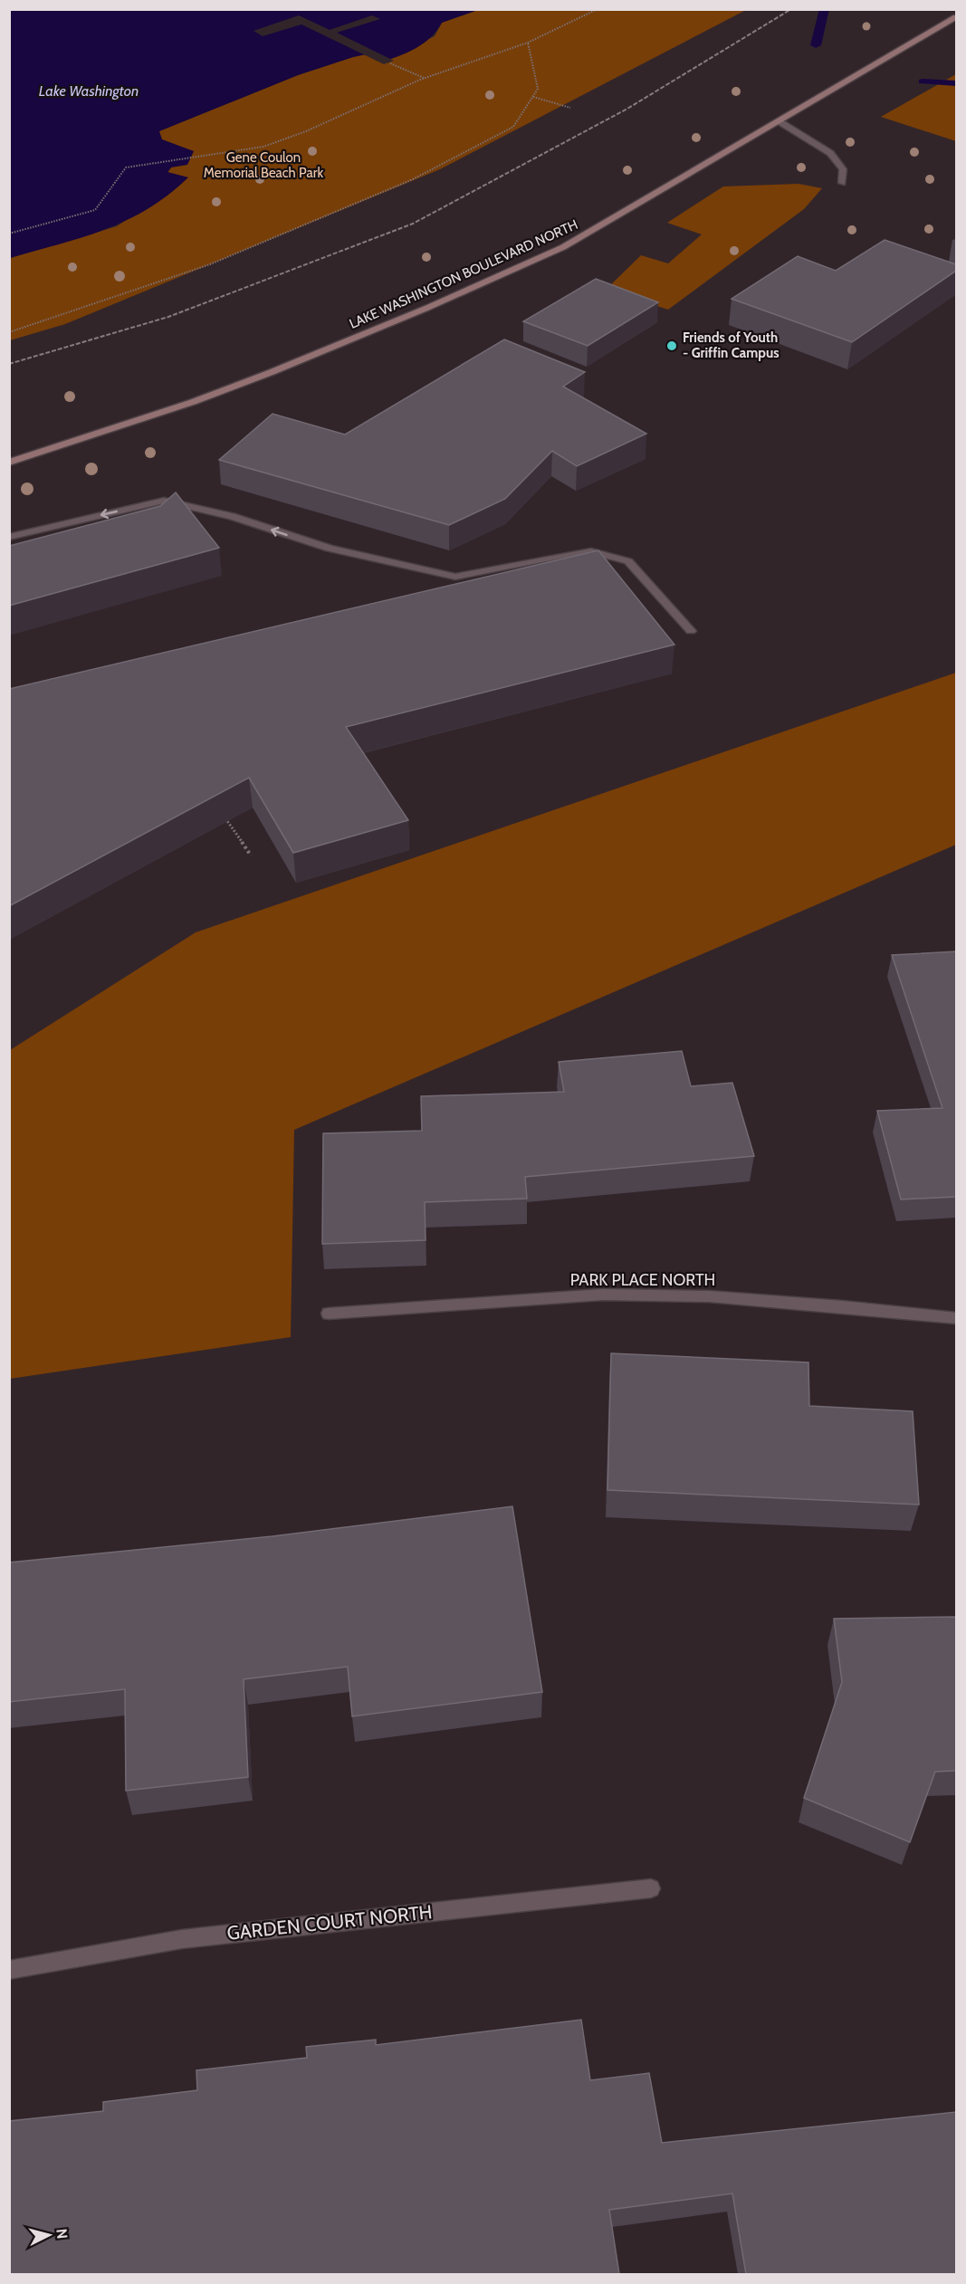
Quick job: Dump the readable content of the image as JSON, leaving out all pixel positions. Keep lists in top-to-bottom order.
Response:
{
  "streets": {
    "street": ["LAKE WASHINGTON BOULEVARD NORTH", "PARK PLACE NORTH", "GARDEN COURT NORTH"]
  },
  "water": ["Lake Washington"],
  "parks": ["Gene Coulon Memorial Beach Park"],
  "places": ["Friends of Youth - Griffin Campus"],
  "north": "right"
}
